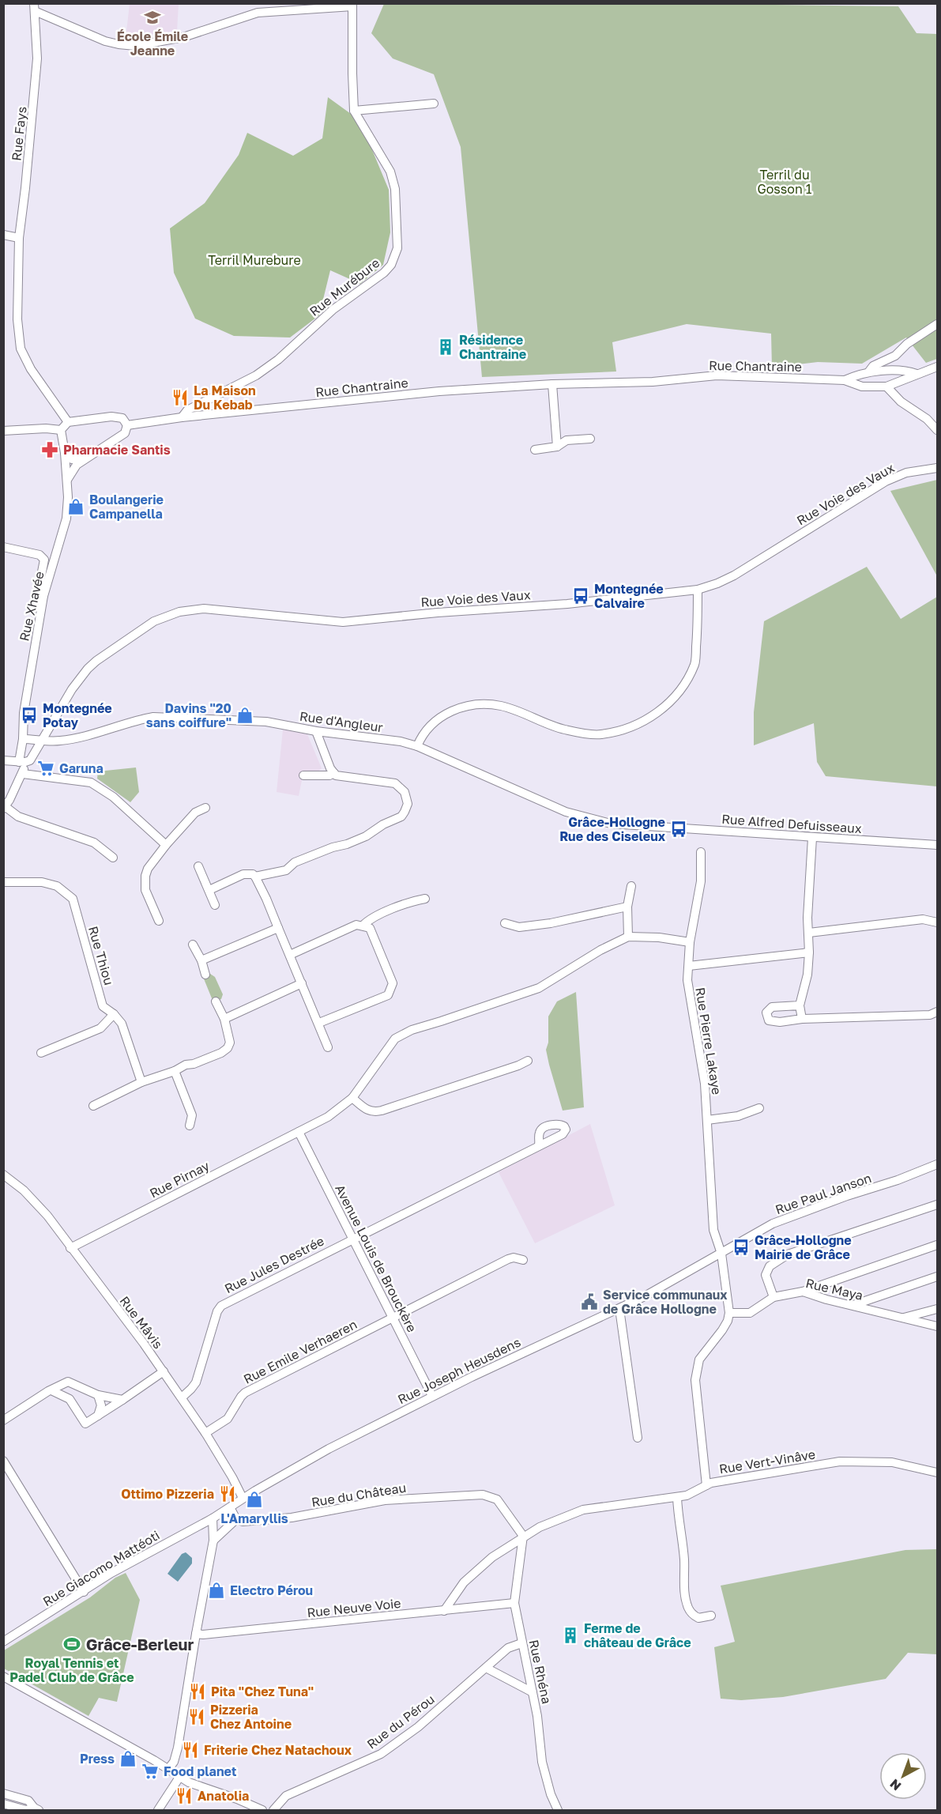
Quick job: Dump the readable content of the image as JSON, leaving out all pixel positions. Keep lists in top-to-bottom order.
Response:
{
  "streets": {
    "street": [
      "Rue Fays",
      "Rue Murébure",
      "Rue Chantraine",
      "Rue Voie des Vaux",
      "Rue Xhavée",
      "Rue d'Angleur",
      "Rue Alfred Defuisseaux",
      "Rue Thiou",
      "Rue Pierre Lakaye",
      "Rue Pirnay",
      "Rue Paul Janson",
      "Avenue Louis de Brouckère",
      "Rue Jules Destrée",
      "Rue Maya",
      "Rue Mâvis",
      "Rue Emile Verhaeren",
      "Rue Joseph Heusdens",
      "Rue Vert-Vinâve",
      "Rue du Château",
      "Rue Giacomo Mattéoti",
      "Rue Neuve Voie",
      "Rue Rhéna",
      "Rue du Pérou"
    ]
  },
  "crossings": [
    ["Rue Murébure", "Rue Chantraine"],
    ["Rue Voie des Vaux", "Rue Xhavée"],
    ["Rue Voie des Vaux", "Rue d'Angleur"],
    ["Rue Xhavée", "Rue d'Angleur"],
    ["Rue d'Angleur", "Rue Alfred Defuisseaux"],
    ["Rue Pierre Lakaye", "Rue Paul Janson"],
    ["Rue Pierre Lakaye", "Rue Maya"],
    ["Rue Pierre Lakaye", "Rue Joseph Heusdens"],
    ["Rue Pirnay", "Avenue Louis de Brouckère"],
    ["Rue Pirnay", "Rue Mâvis"],
    ["Rue Paul Janson", "Rue Joseph Heusdens"],
    ["Avenue Louis de Brouckère", "Rue Jules Destrée"],
    ["Avenue Louis de Brouckère", "Rue Emile Verhaeren"],
    ["Avenue Louis de Brouckère", "Rue Joseph Heusdens"],
    ["Rue Jules Destrée", "Rue Mâvis"],
    ["Rue Mâvis", "Rue Emile Verhaeren"],
    ["Rue Mâvis", "Rue Joseph Heusdens"],
    ["Rue Joseph Heusdens", "Rue Giacomo Mattéoti"],
    ["Rue Vert-Vinâve", "Rue du Château"],
    ["Rue Vert-Vinâve", "Rue Neuve Voie"],
    ["Rue Vert-Vinâve", "Rue Rhéna"],
    ["Rue du Château", "Rue Rhéna"],
    ["Rue Neuve Voie", "Rue Rhéna"],
    ["Rue Rhéna", "Rue du Pérou"]
  ],
  "districts": ["Grâce-Berleur"],
  "parks": ["Terril du Gosson 1", "Terril Murebure"],
  "places": {
    "school or university": ["École Émile Jeanne"],
    "building": ["Résidence Chantraine", "Ferme de château de Grâce"],
    "restaurant": [
      "La Maison Du Kebab",
      "Ottimo Pizzeria",
      "Pita \"Chez Tuna\"",
      "Pizzeria Chez Antoine",
      "Friterie Chez Natachoux",
      "Anatolia"
    ],
    "pharmacy": ["Pharmacie Santis"],
    "shop": [
      "Boulangerie Campanella",
      "Davins \"20 sans coiffure\"",
      "L'Amaryllis",
      "Electro Pérou",
      "Press"
    ],
    "bus stop": [
      "Montegnée Calvaire",
      "Montegnée Potay",
      "Grâce-Hollogne Rue des Ciseleux",
      "Grâce-Hollogne Mairie de Grâce"
    ],
    "supermarket": ["Garuna", "Food planet"],
    "public building": ["Service communaux de Grâce Hollogne"],
    "sports": ["Royal Tennis et Padel Club de Grâce"]
  },
  "north": "bottom left"
}
